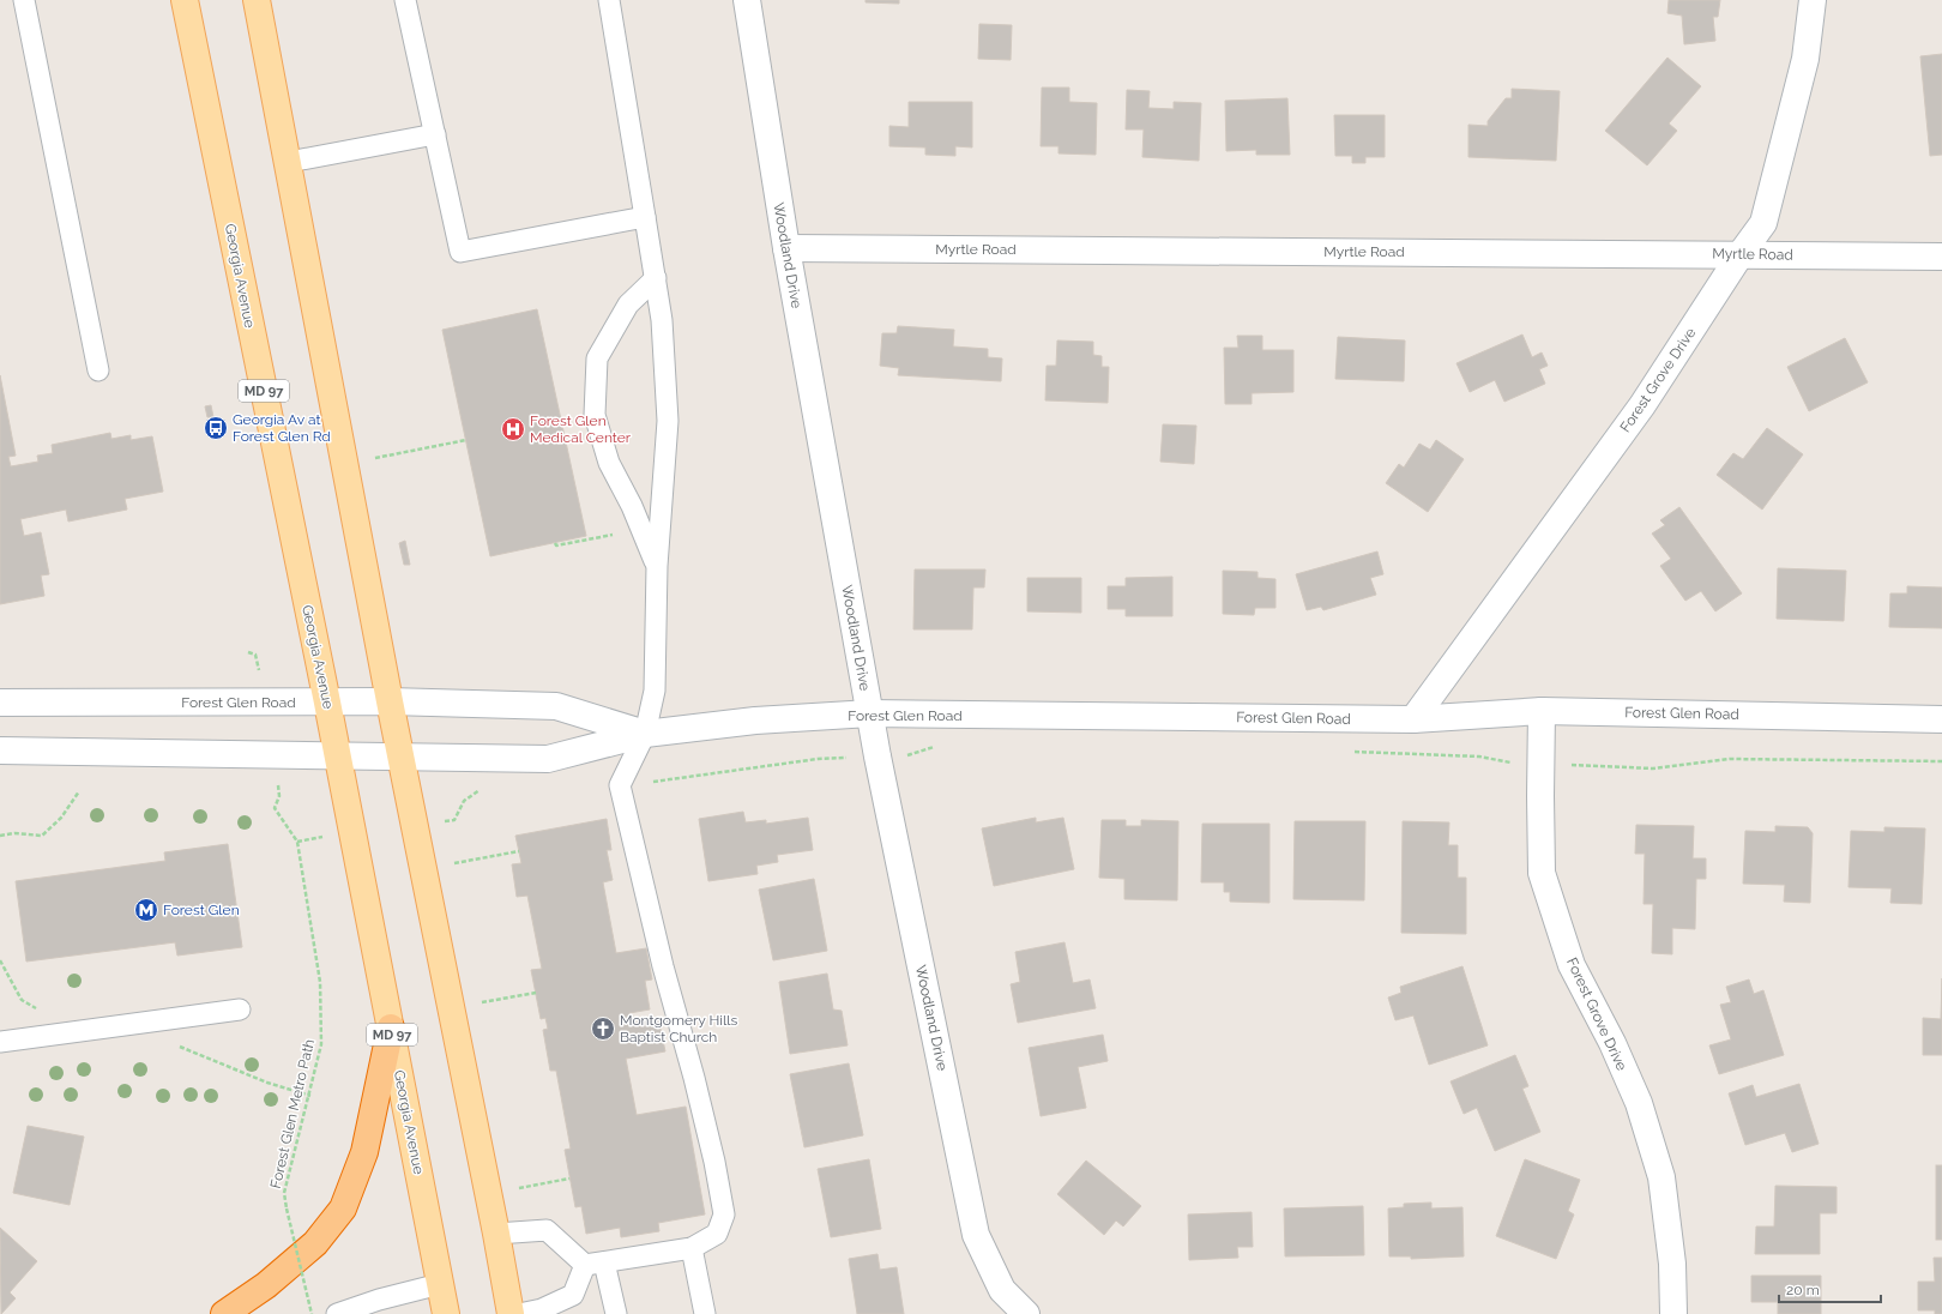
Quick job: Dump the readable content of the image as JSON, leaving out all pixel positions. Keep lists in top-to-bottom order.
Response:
{
  "streets": {
    "main road": ["Georgia Avenue", "MD 97"],
    "street": [
      "Myrtle Road",
      "Woodland Drive",
      "Forest Grove Drive",
      "Forest Glen Road"
    ],
    "path": ["Forest Glen Metro Path"]
  },
  "crossings": [
    ["Myrtle Road", "Woodland Drive"],
    ["Myrtle Road", "Forest Grove Drive"],
    ["Woodland Drive", "Forest Glen Road"],
    ["Georgia Avenue", "Forest Glen Road"],
    ["Forest Grove Drive", "Forest Glen Road"]
  ],
  "places": {
    "bus stop": ["Georgia Av at Forest Glen Rd"],
    "hospital": ["Forest Glen Medical Center"],
    "metro station": ["Forest Glen"],
    "church": ["Montgomery Hills Baptist Church"]
  },
  "scale_bar": "20 m"
}
